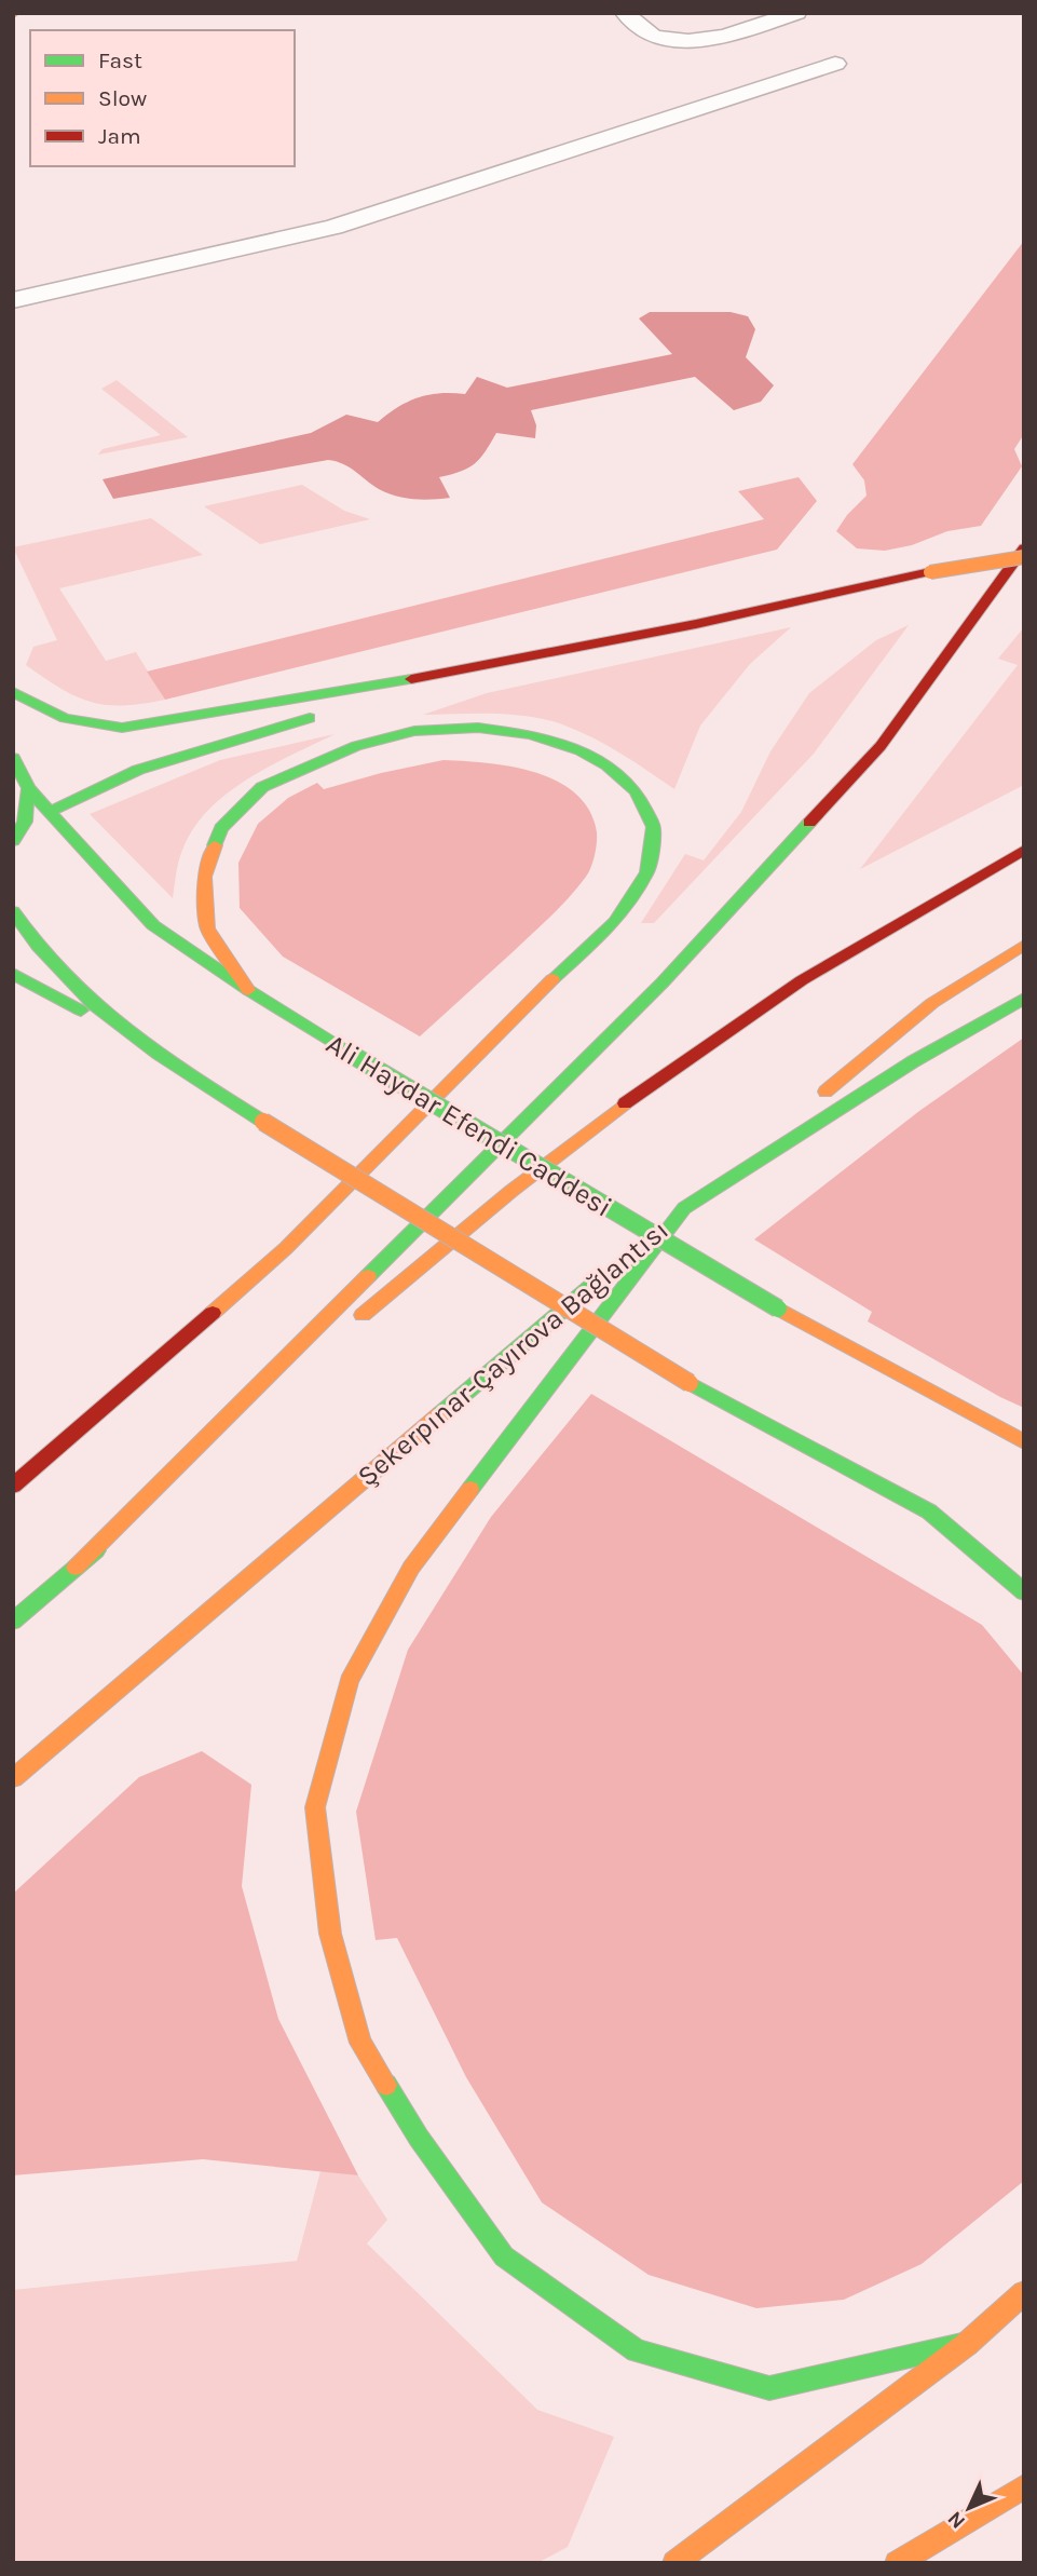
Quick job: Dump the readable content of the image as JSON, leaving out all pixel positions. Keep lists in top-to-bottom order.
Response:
{
  "streets": {
    "main road": ["Ali Haydar Efendi Caddesi", "Şekerpınar-Çayırova Bağlantısı"]
  },
  "legend": ["Fast", "Slow", "Jam"],
  "north": "bottom left"
}
